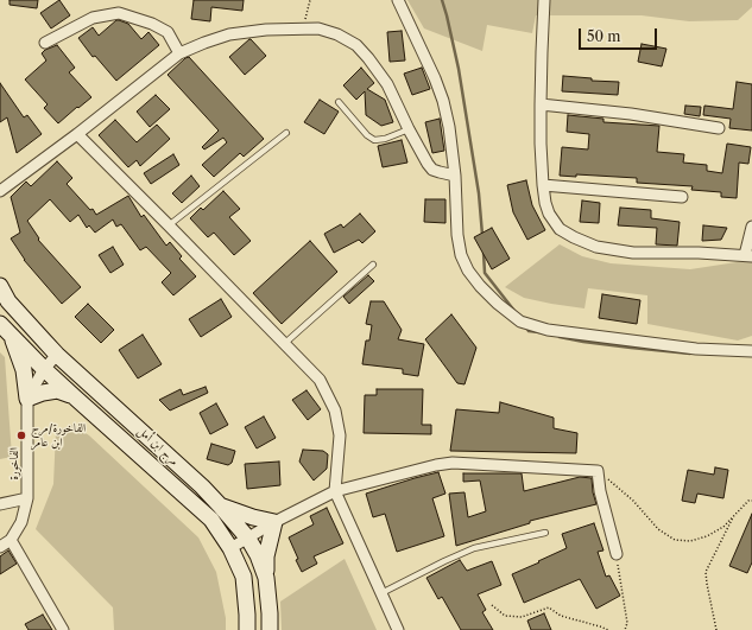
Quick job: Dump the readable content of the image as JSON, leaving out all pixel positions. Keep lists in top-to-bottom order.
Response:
{
  "streets": {
    "street": ["مرج ابن أمل", "الفاخورة"]
  },
  "crossings": [
    ["مرج ابن أمل", "الفاخورة"]
  ],
  "places": ["الفاخورة/مرج ابن عامر"],
  "scale_bar": "50 m"
}
